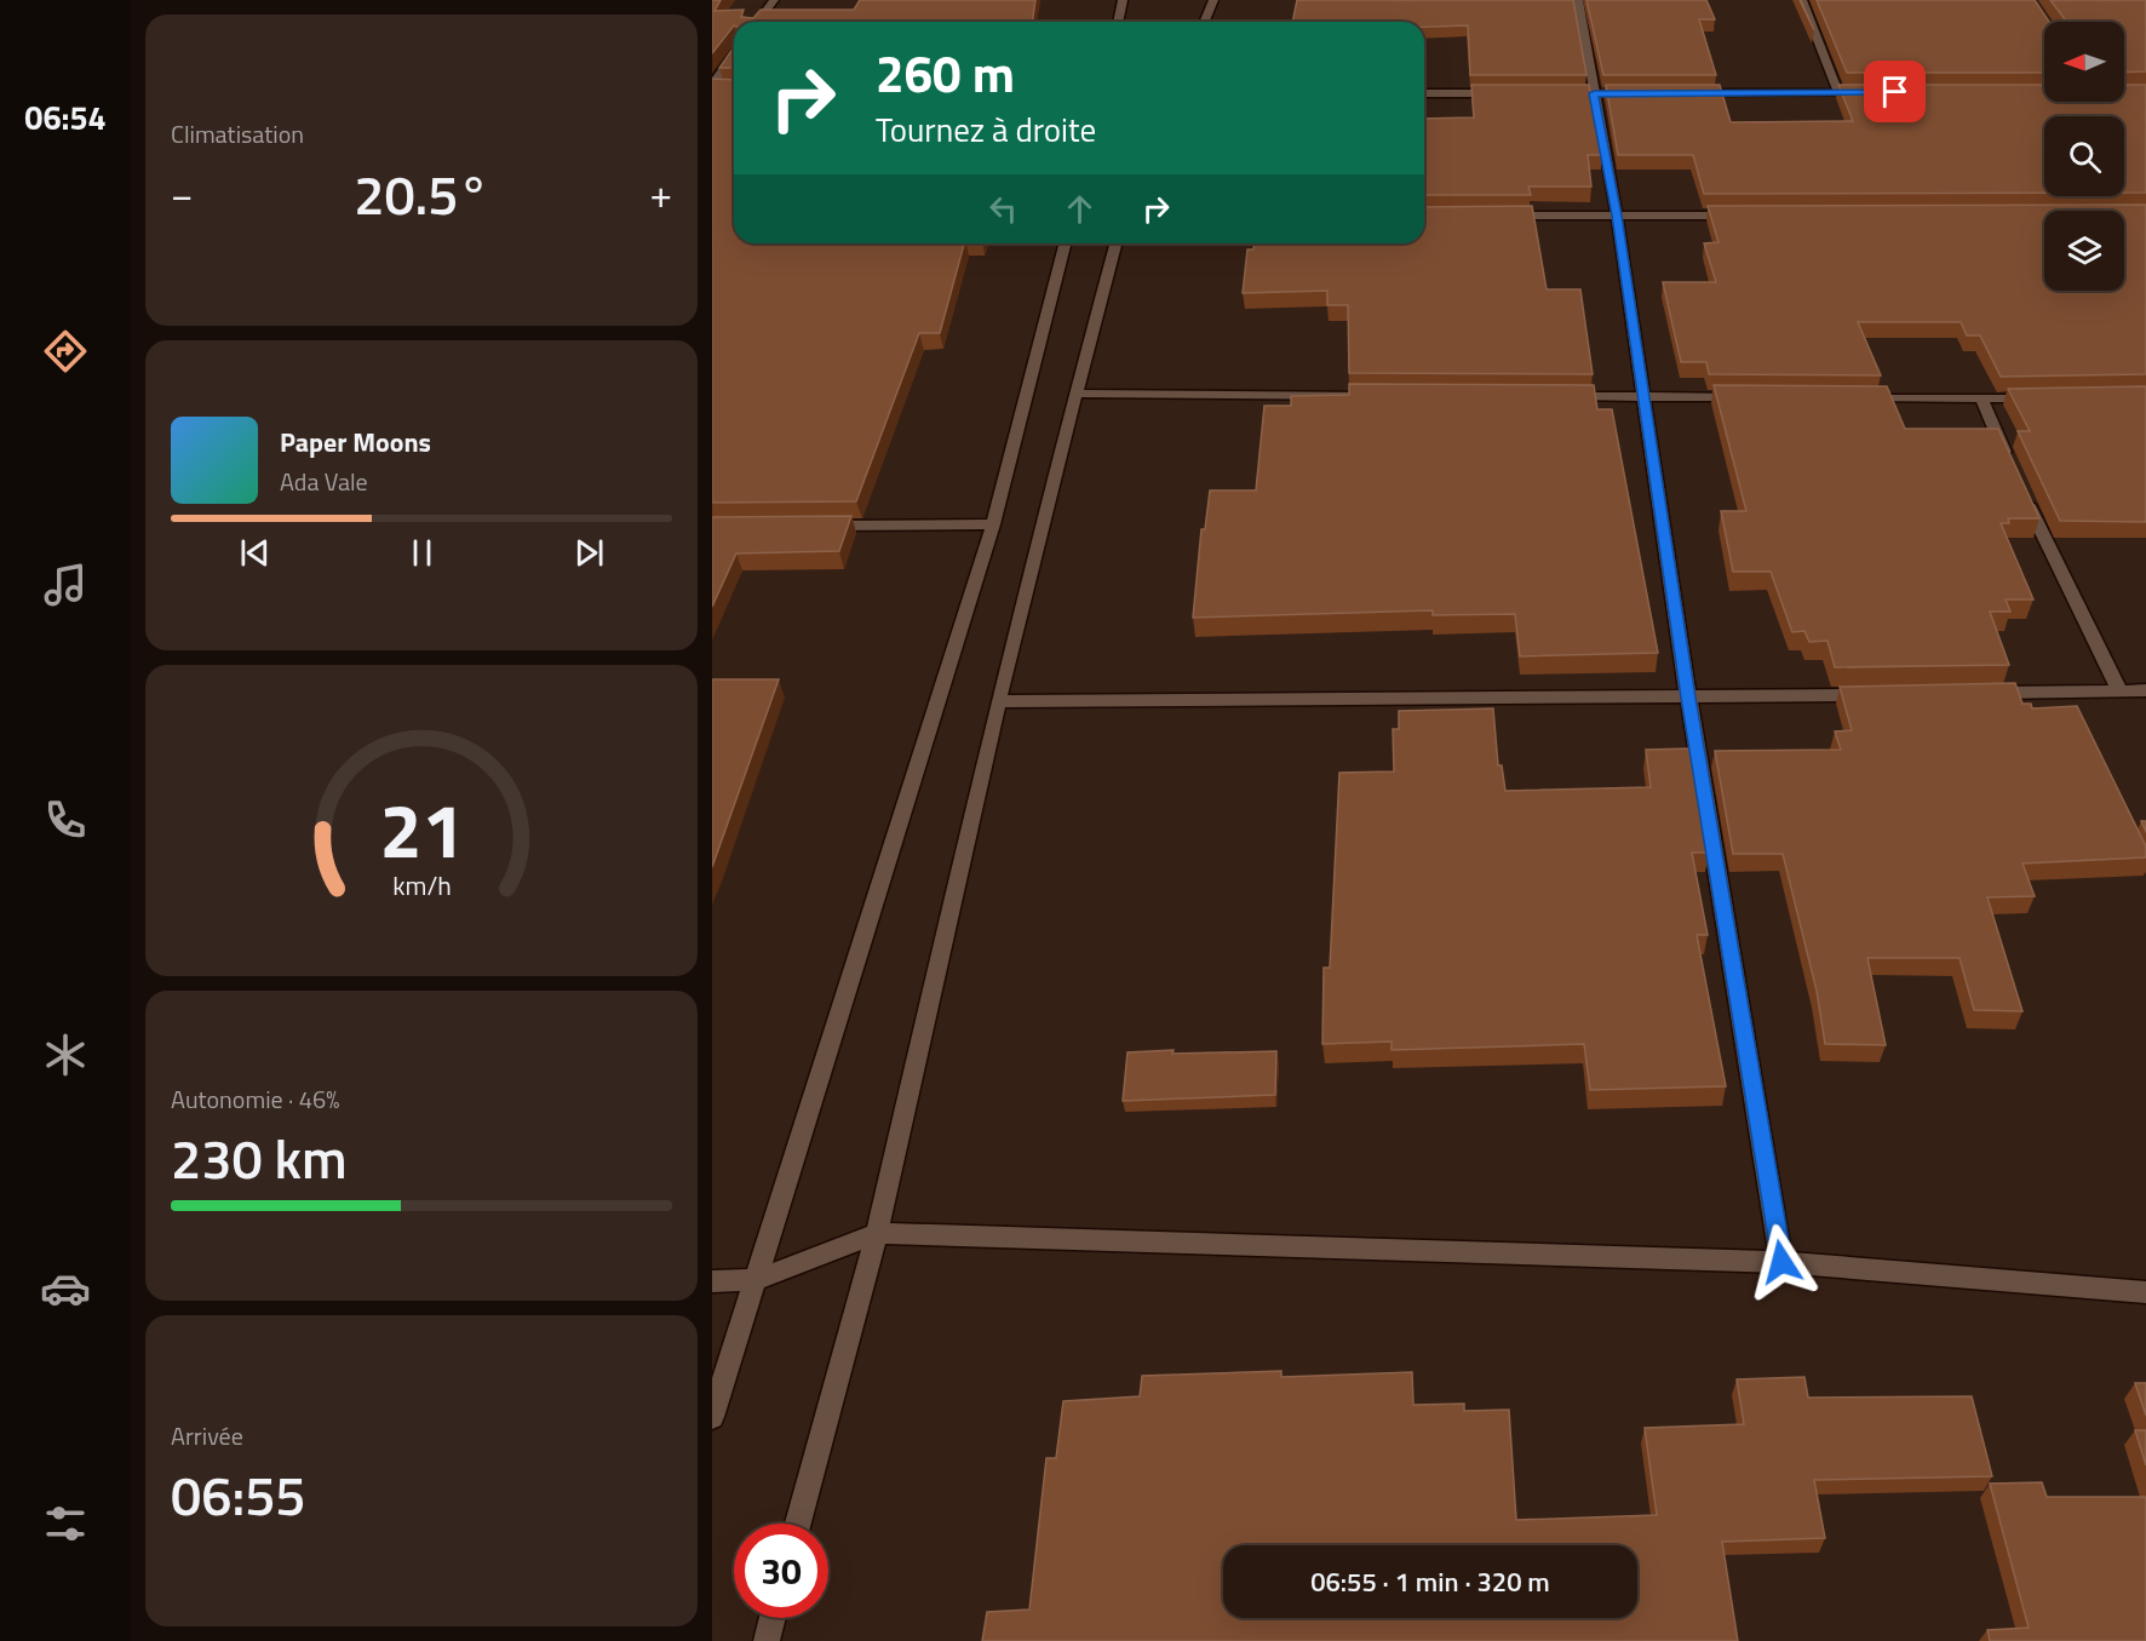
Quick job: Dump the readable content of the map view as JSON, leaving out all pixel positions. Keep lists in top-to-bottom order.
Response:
{
  "north": "left",
  "page": {
    "tabs": "06:54",
    "tile": [
      "Climatisation",
      ["Autonomie · 46%", "230 km"],
      ["Arrivée", "06:55"]
    ],
    "turn": ["260 m", "Tournez à droite"],
    "heat": ["−", "20.5°", "+"],
    "song": ["Paper Moons", "Ada Vale"],
    "limit": "30",
    "trip": "06:55 · 1 min · 320 m",
    "gauge": ["21", "km/h"]
  }
}
